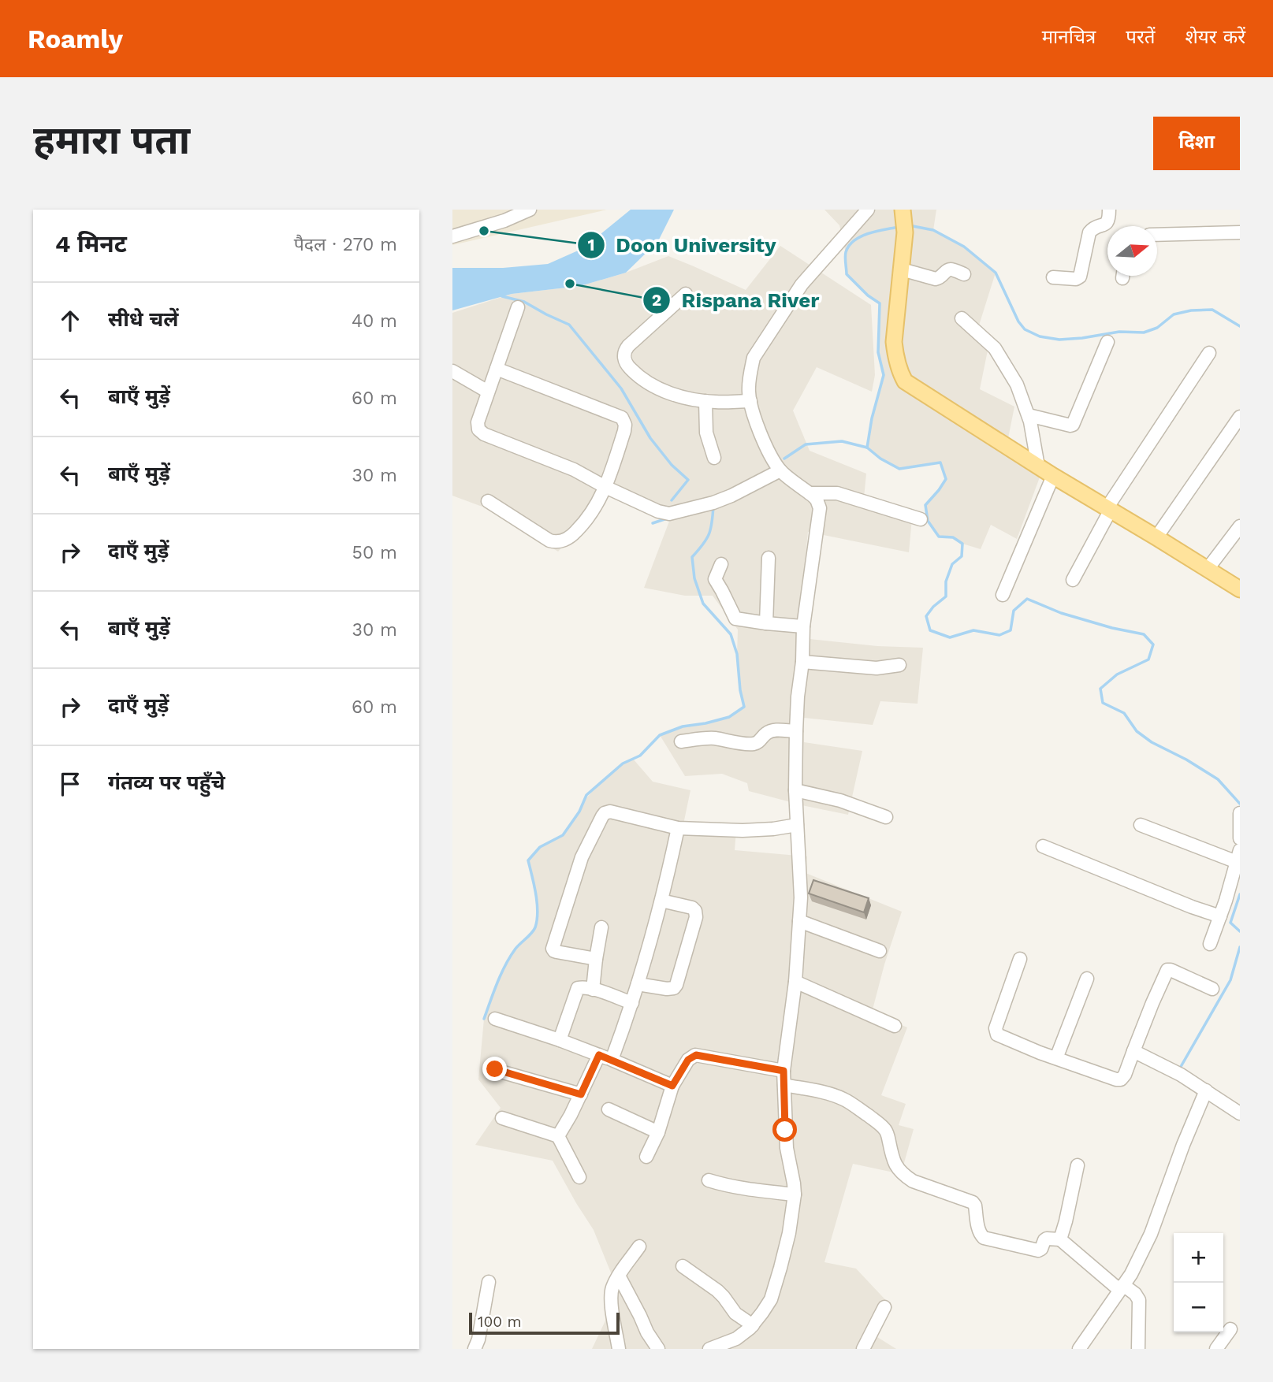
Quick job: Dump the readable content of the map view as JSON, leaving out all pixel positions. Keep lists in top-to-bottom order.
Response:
{
  "places": ["Doon University", "Rispana River"],
  "scale_bar": "100 m",
  "north": "right",
  "page": {
    "header": "Roamly",
    "nav": ["मानचित्र", "परतें", "शेयर करें"],
    "buttons": "दिशा",
    "title": "हमारा पता",
    "heading": ["4 मिनट", "पैदल · 270 m"],
    "list": [
      ["सीधे चलें", "40 m"],
      ["बाएँ मुड़ें", "60 m"],
      ["बाएँ मुड़ें", "30 m"],
      ["दाएँ मुड़ें", "50 m"],
      ["बाएँ मुड़ें", "30 m"],
      ["दाएँ मुड़ें", "60 m"],
      "गंतव्य पर पहुँचे"
    ],
    "map_buttons": ["+", "−"],
    "scale": "100 m"
  }
}
